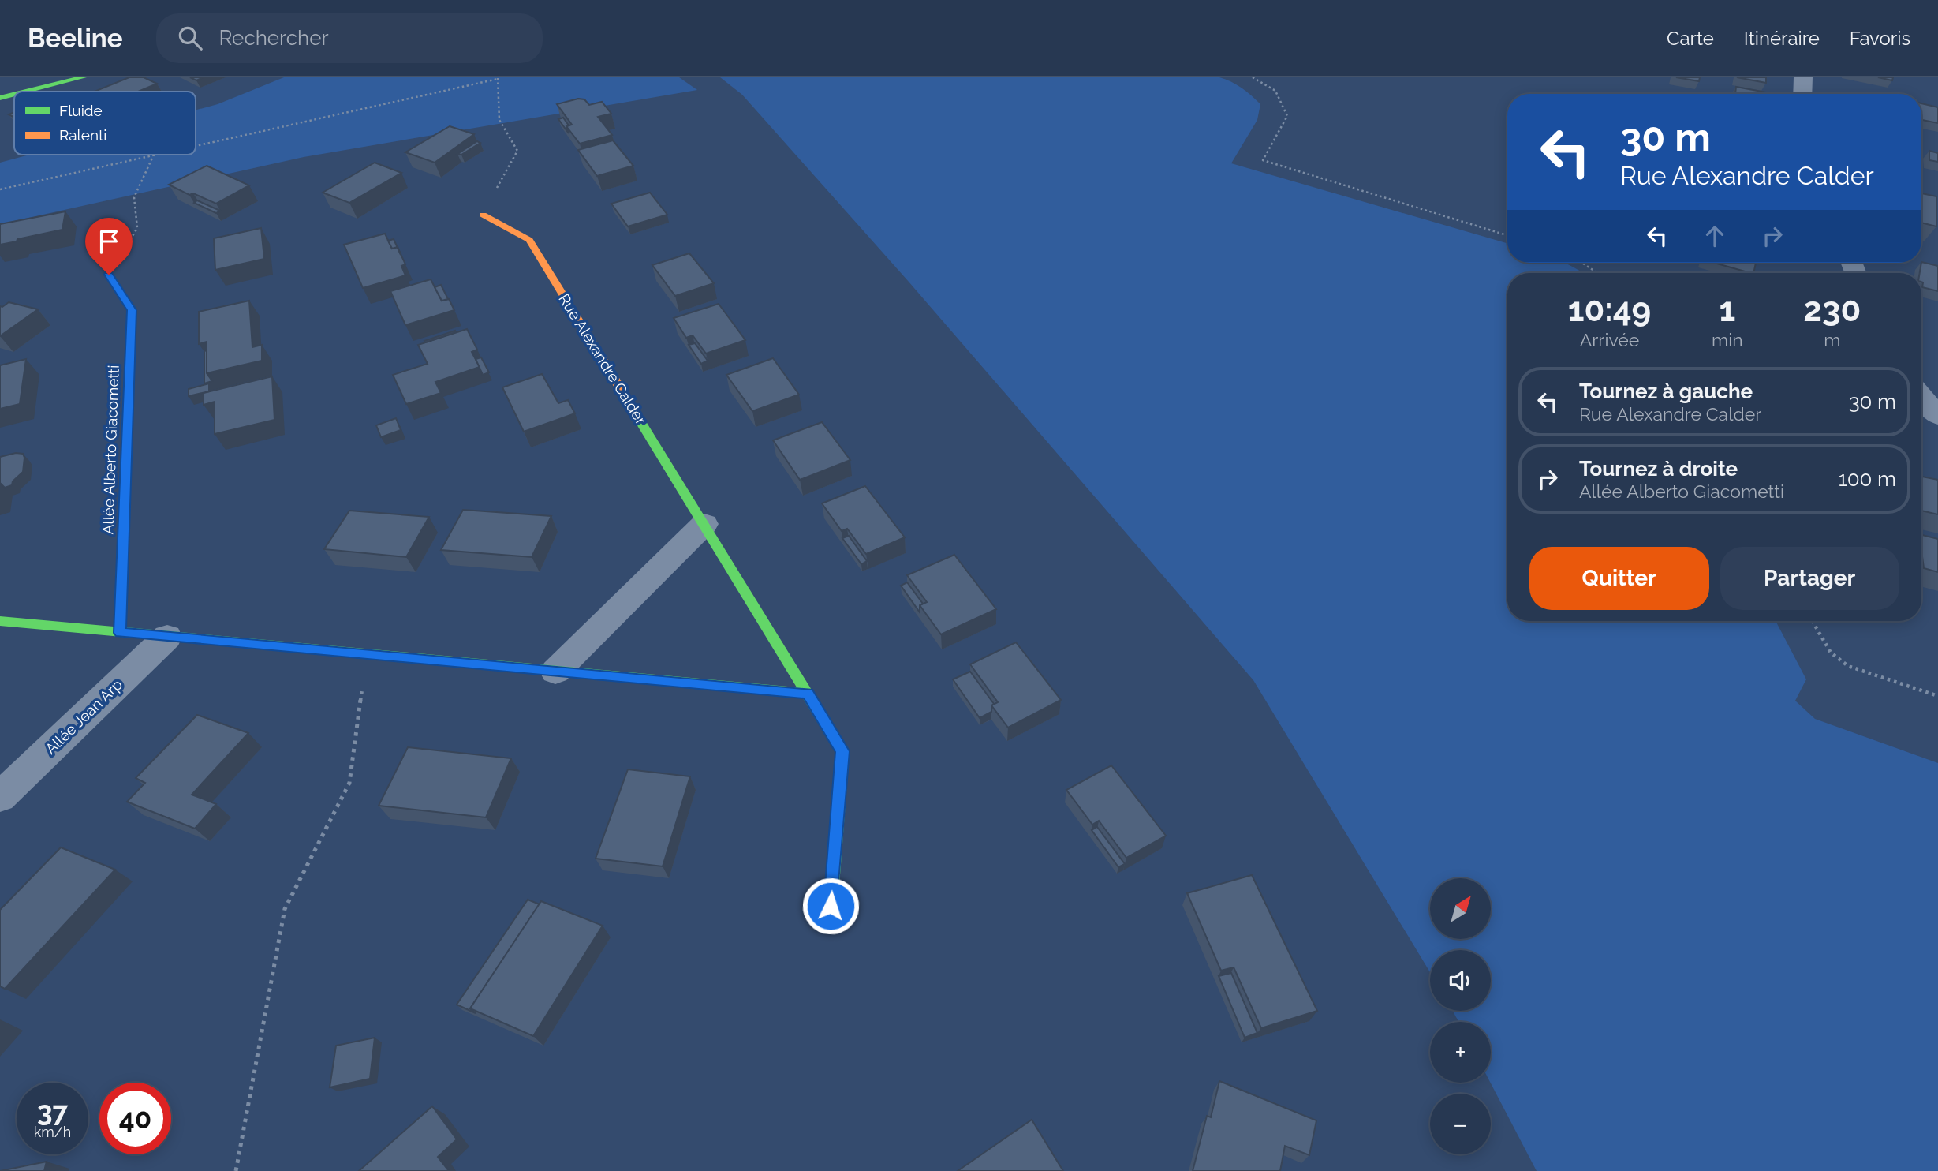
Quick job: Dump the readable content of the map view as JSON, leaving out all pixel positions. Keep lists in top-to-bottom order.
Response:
{
  "streets": {
    "street": ["Rue Alexandre Calder", "Allée Alberto Giacometti", "Allée Jean Arp"]
  },
  "legend": ["Fluide", "Ralenti"],
  "north": "top right",
  "page": {
    "header": "Beeline",
    "search": "Rechercher",
    "nav": ["Carte", "Itinéraire", "Favoris"],
    "turn": ["30 m", "Rue Alexandre Calder"],
    "eta": [
      "10:49",
      "Arrivée",
      "1",
      "min",
      "230",
      "m"
    ],
    "list": [
      {
        "name": "Tournez à gauche",
        "note": "Rue Alexandre Calder",
        "value": "30 m"
      },
      {
        "name": "Tournez à droite",
        "note": "Allée Alberto Giacometti",
        "value": "100 m"
      }
    ],
    "buttons": ["Quitter", "Partager"],
    "map_buttons": ["+", "−"],
    "speed": "37 km/h",
    "limit": "40"
  }
}
